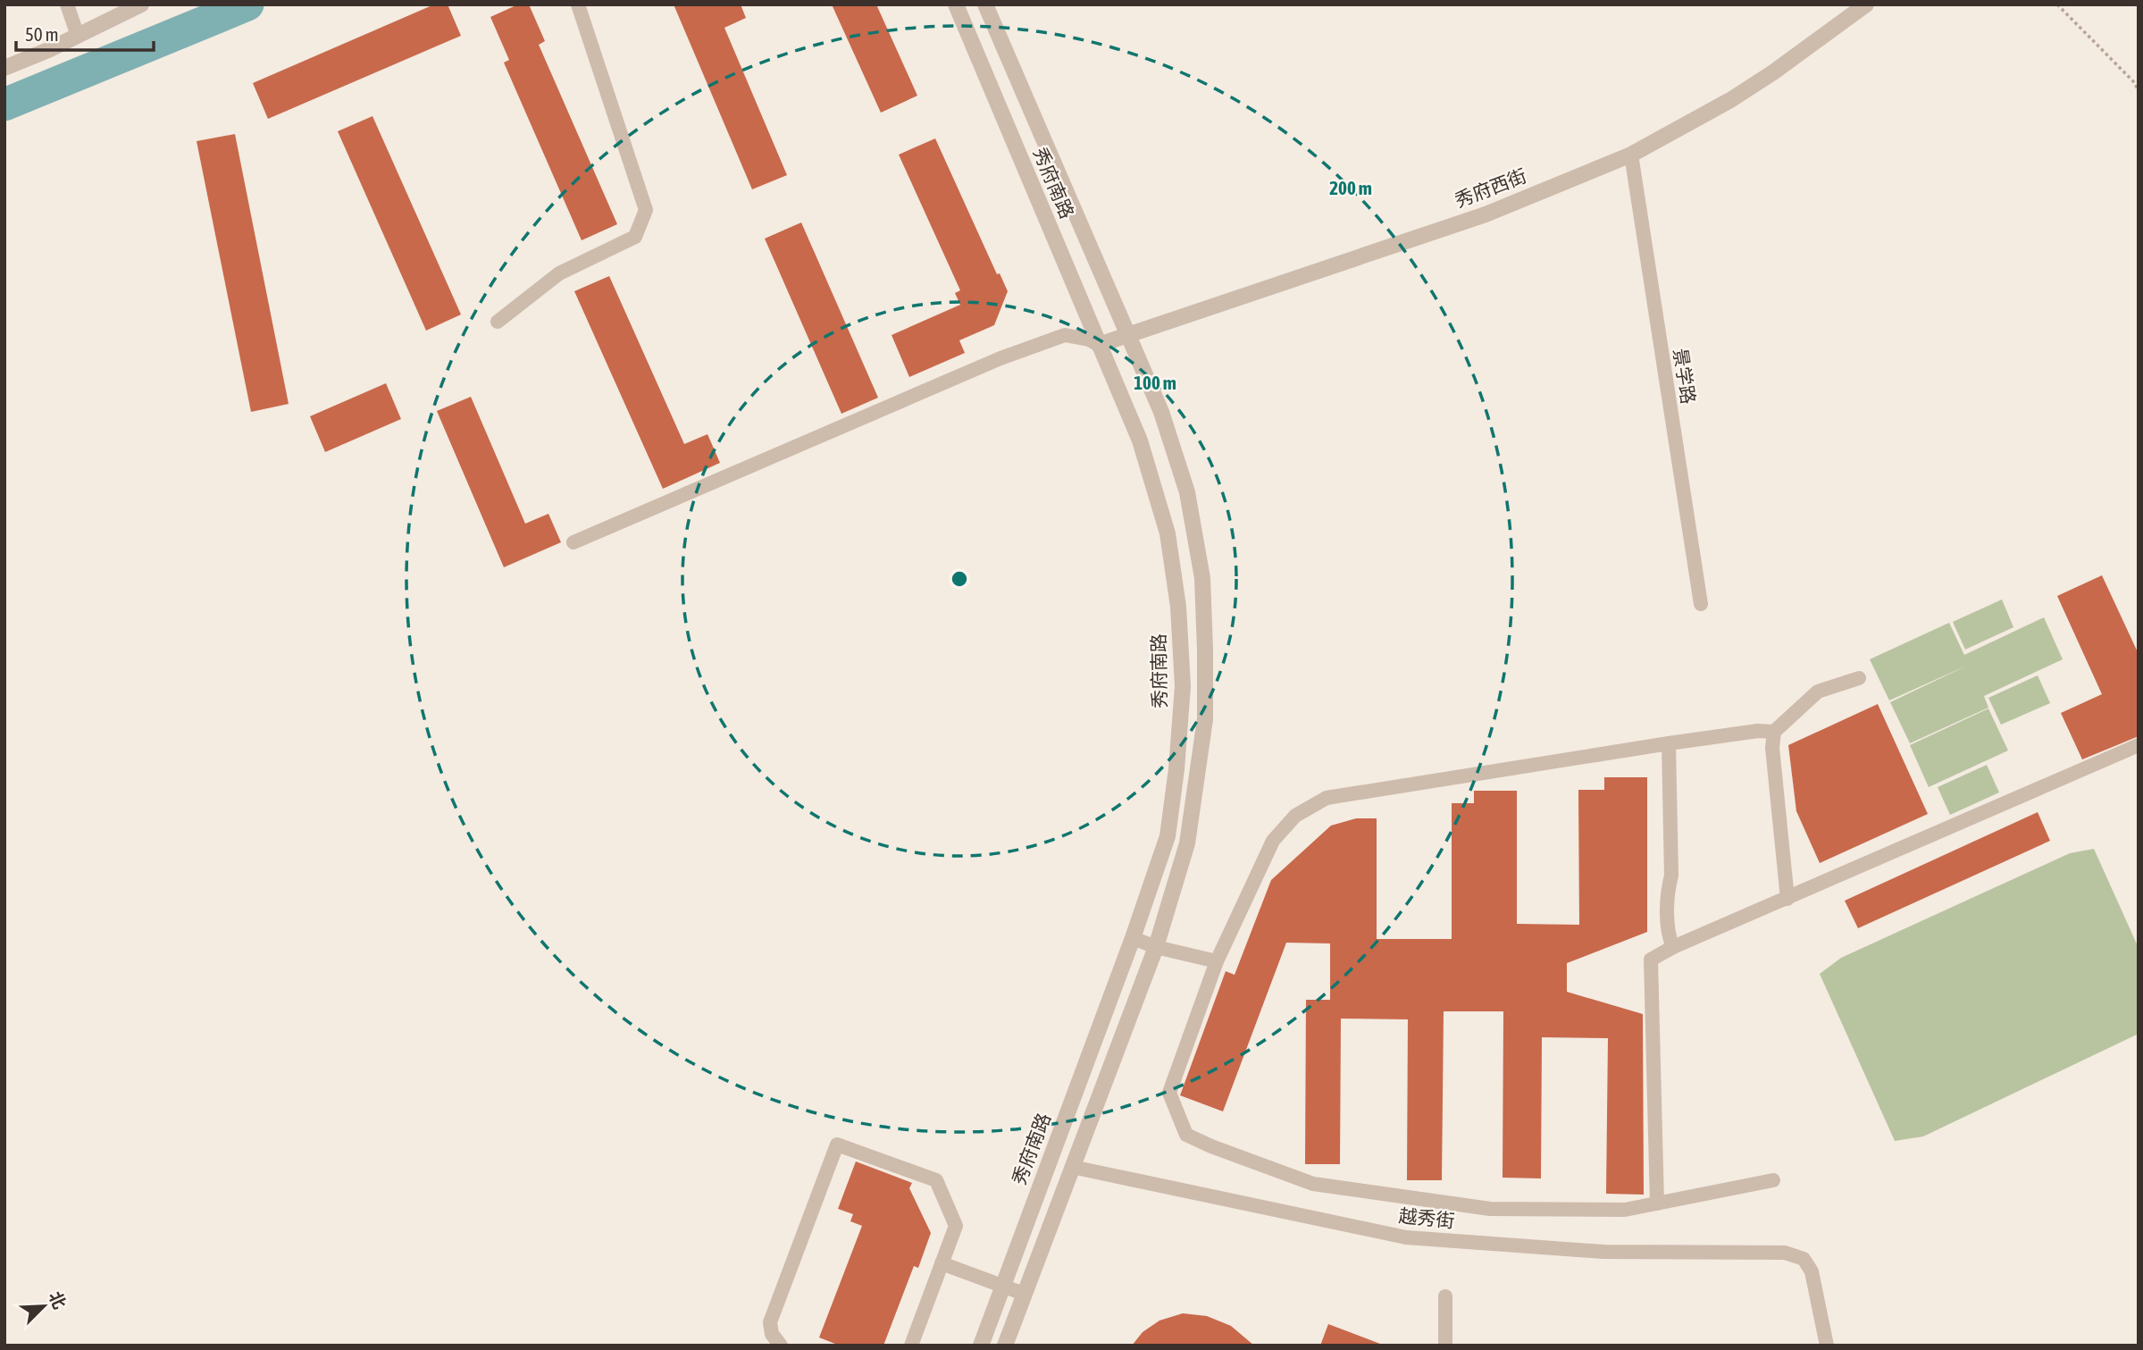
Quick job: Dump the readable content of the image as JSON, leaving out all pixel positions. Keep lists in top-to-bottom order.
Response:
{
  "streets": {
    "street": [
      "秀府南路",
      "秀府西街",
      "景学路",
      "越秀街"
    ]
  },
  "crossings": [
    ["秀府南路", "秀府西街"],
    ["秀府南路", "越秀街"],
    ["秀府西街", "景学路"]
  ],
  "scale_bar": "50 m",
  "north": "top right",
  "rings": ["200 m", "100 m"]
}
